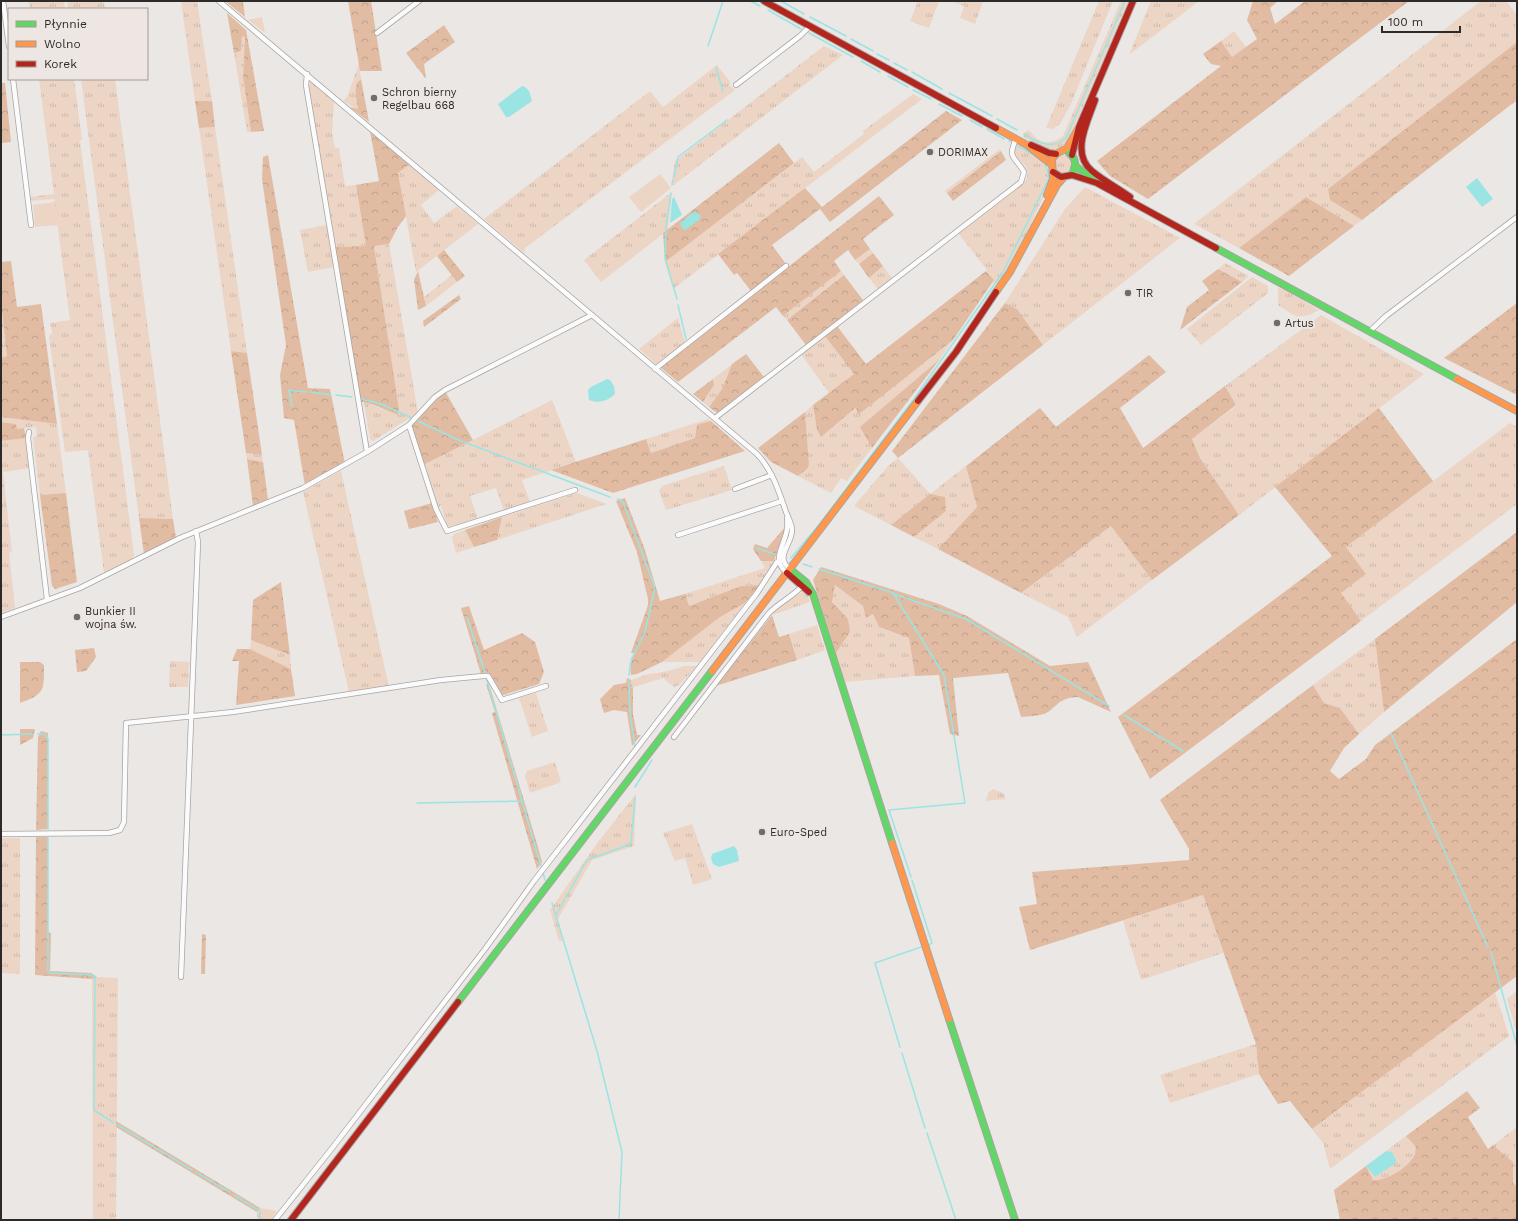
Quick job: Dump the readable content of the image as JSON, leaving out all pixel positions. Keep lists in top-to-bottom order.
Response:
{
  "places": [
    "Schron bierny Regelbau 668",
    "DORIMAX",
    "TIR",
    "Artus",
    "Bunkier II wojna św.",
    "Euro-Sped"
  ],
  "legend": ["Płynnie", "Wolno", "Korek"],
  "scale_bar": "100 m"
}
